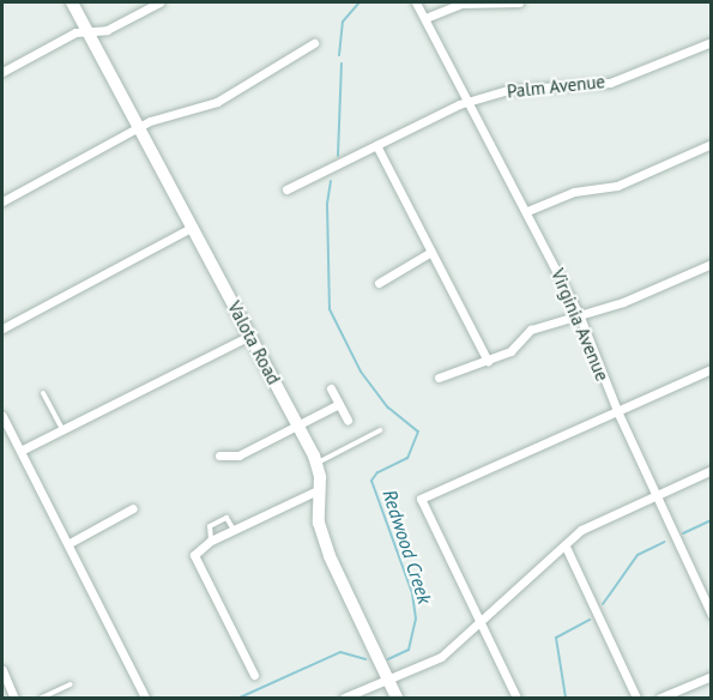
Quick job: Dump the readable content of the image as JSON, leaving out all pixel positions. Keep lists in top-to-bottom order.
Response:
{
  "streets": {
    "street": ["Palm Avenue", "Virginia Avenue", "Valota Road"]
  },
  "crossings": [
    ["Palm Avenue", "Virginia Avenue"]
  ],
  "water": ["Redwood Creek"]
}
